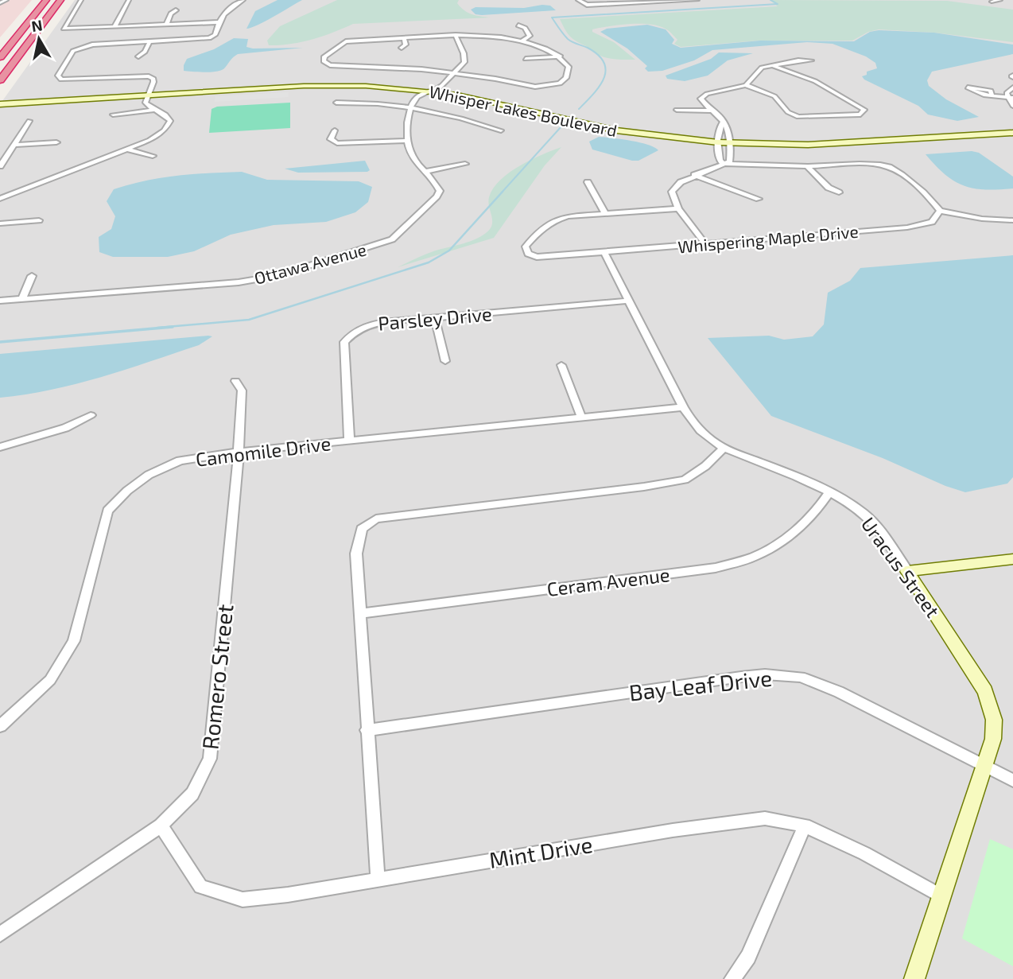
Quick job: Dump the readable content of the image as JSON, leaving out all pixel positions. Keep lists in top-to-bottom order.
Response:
{
  "streets": {
    "street": [
      "Whisper Lakes Boulevard",
      "Whispering Maple Drive",
      "Ottawa Avenue",
      "Parsley Drive",
      "Camomile Drive",
      "Uracus Street",
      "Ceram Avenue",
      "Romero Street",
      "Bay Leaf Drive",
      "Mint Drive"
    ]
  },
  "crossings": [
    ["Whispering Maple Drive", "Uracus Street"],
    ["Parsley Drive", "Camomile Drive"],
    ["Parsley Drive", "Uracus Street"],
    ["Camomile Drive", "Uracus Street"],
    ["Camomile Drive", "Romero Street"],
    ["Uracus Street", "Ceram Avenue"],
    ["Uracus Street", "Bay Leaf Drive"],
    ["Uracus Street", "Mint Drive"],
    ["Romero Street", "Mint Drive"]
  ],
  "north": "top"
}
